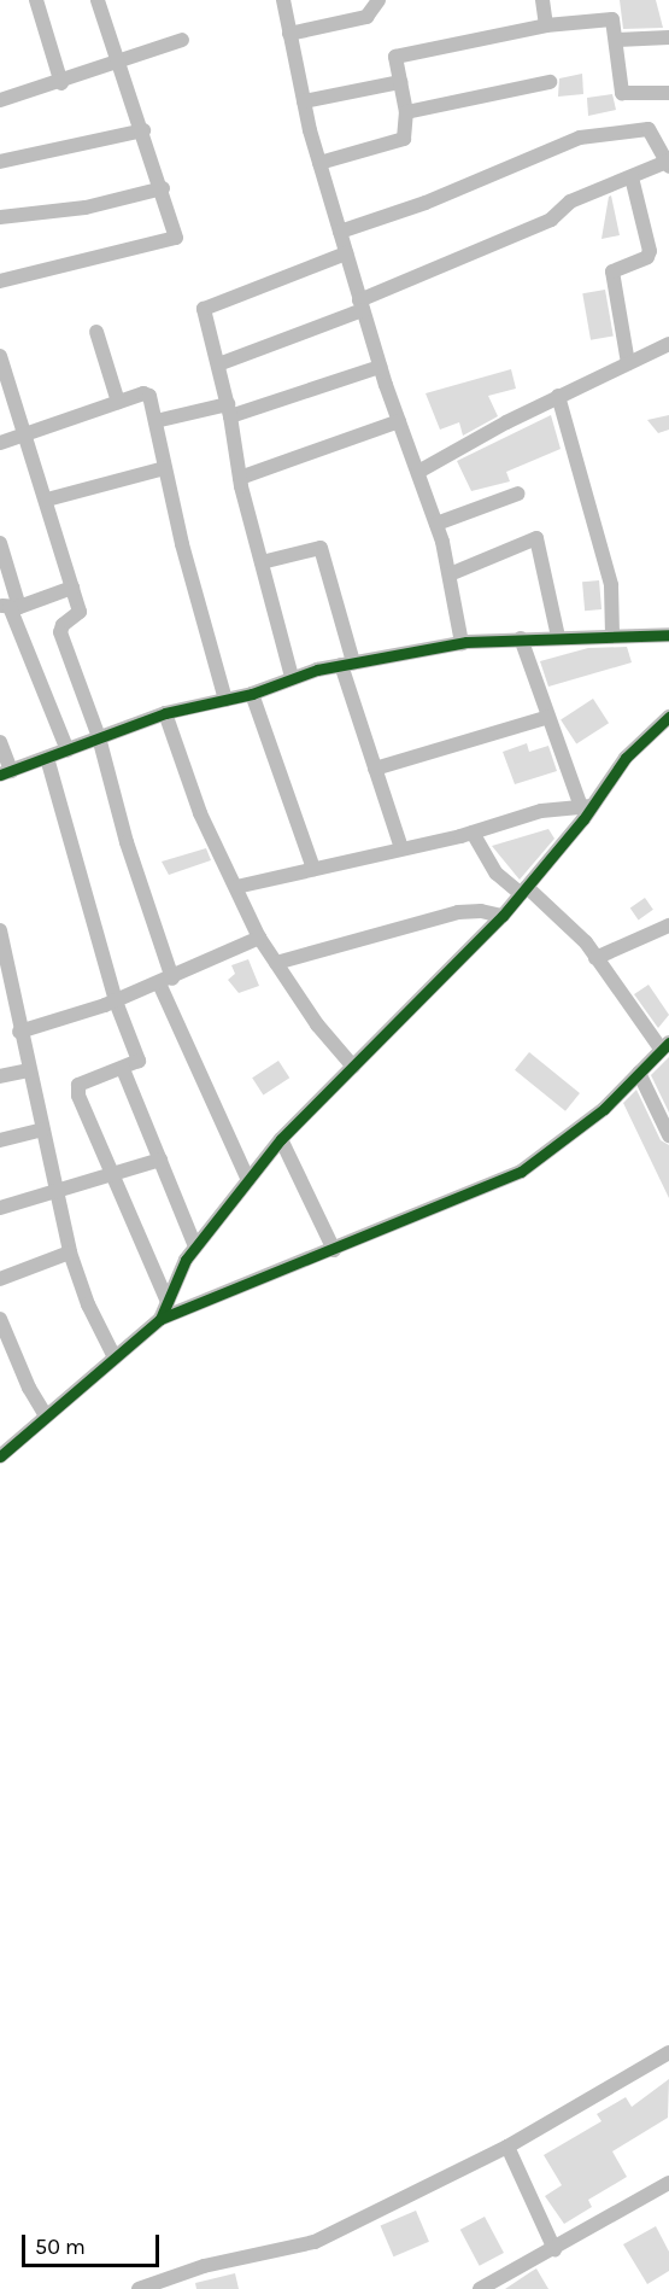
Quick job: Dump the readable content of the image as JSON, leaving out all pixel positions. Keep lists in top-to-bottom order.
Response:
{
  "scale_bar": "50 m"
}
